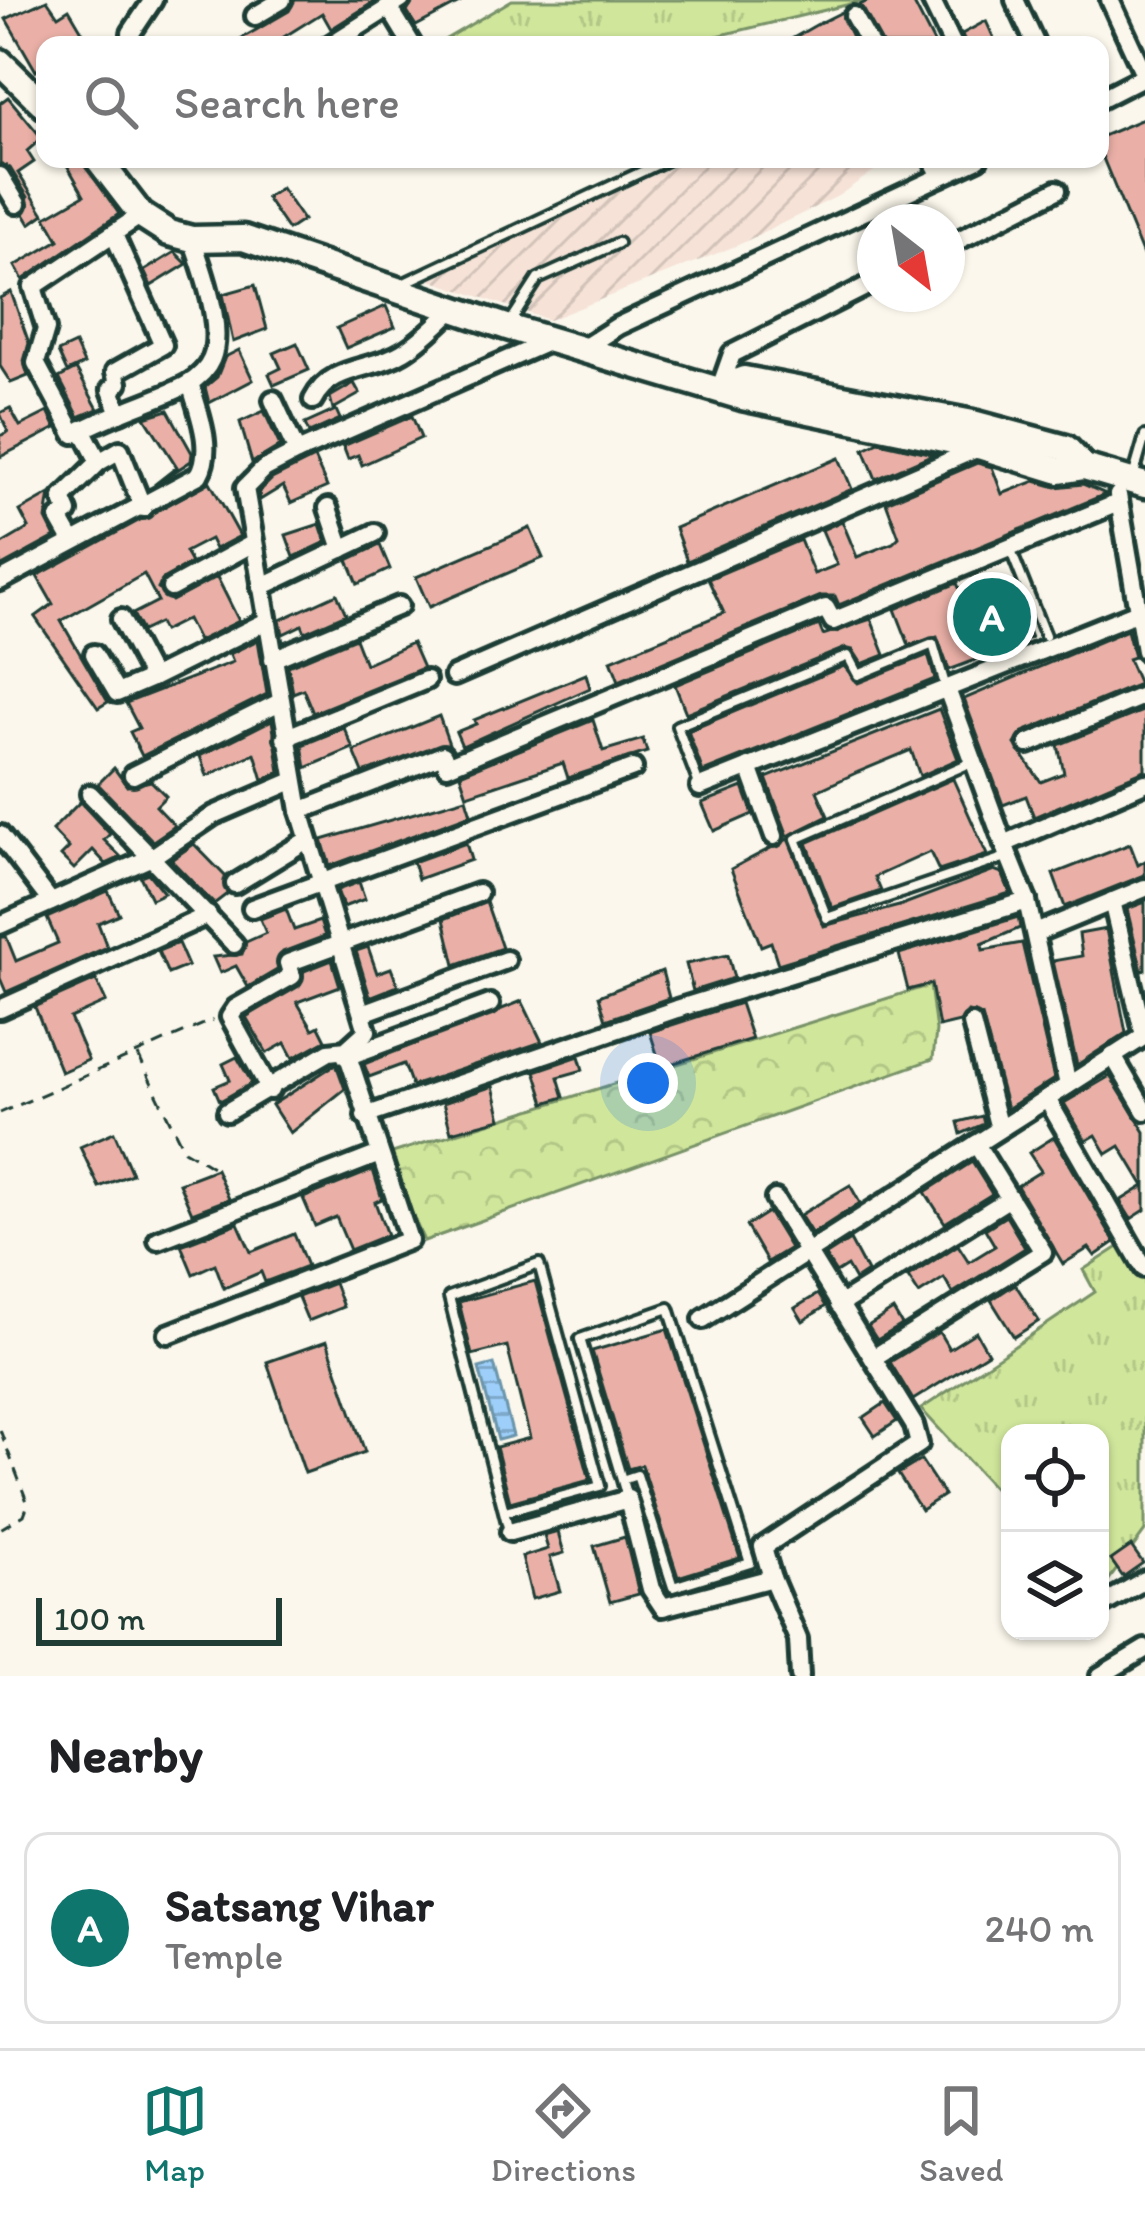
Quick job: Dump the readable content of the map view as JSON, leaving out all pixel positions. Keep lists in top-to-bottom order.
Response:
{
  "scale_bar": "100 m",
  "north": "bottom right",
  "page": {
    "search": "Search here",
    "pins": "A",
    "scale": "100 m",
    "heading": "Nearby",
    "list": [
      {
        "mark": "A",
        "name": "Satsang Vihar",
        "note": "Temple",
        "value": "240 m"
      }
    ],
    "nav": ["Map", "Directions", "Saved"]
  }
}
